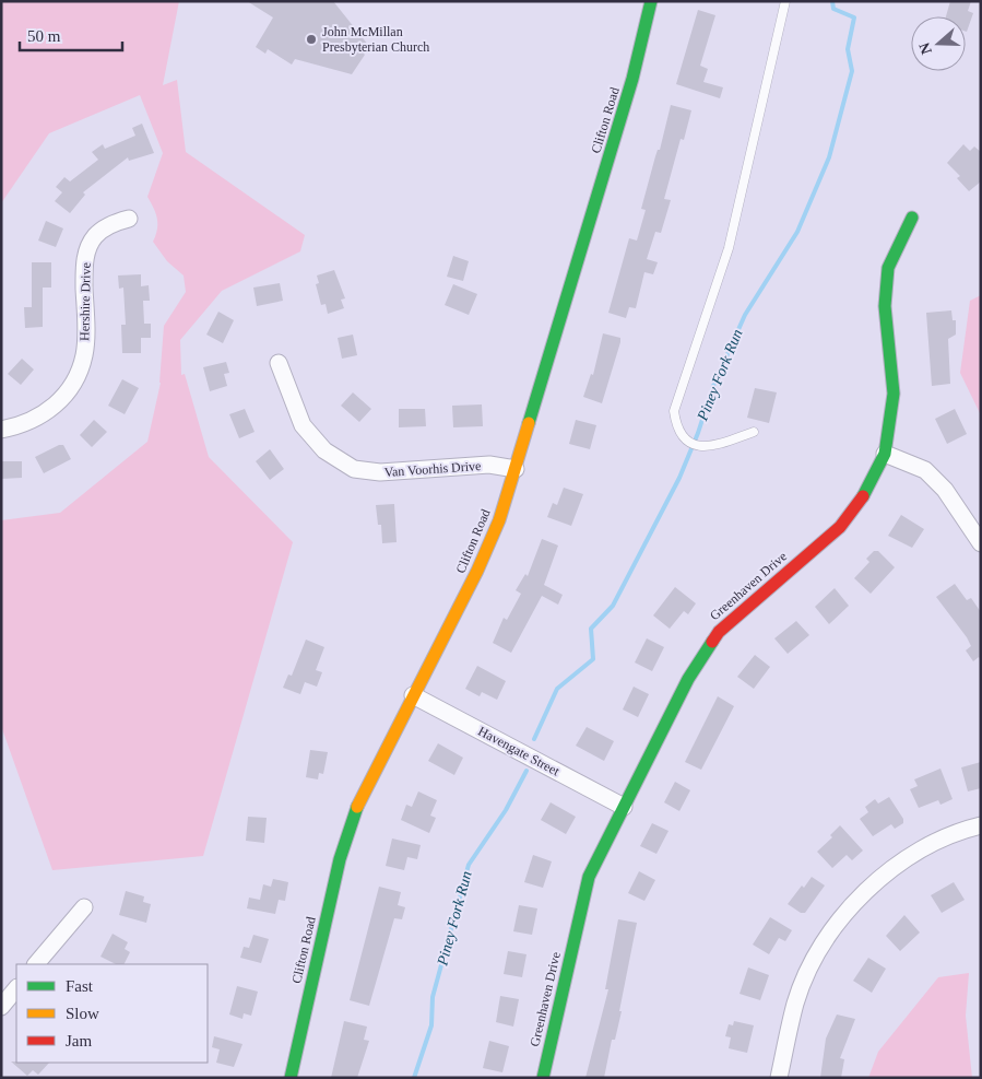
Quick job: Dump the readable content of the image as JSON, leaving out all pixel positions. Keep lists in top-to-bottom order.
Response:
{
  "streets": {
    "main road": ["Clifton Road", "Greenhaven Drive"],
    "street": ["Hershire Drive", "Van Voorhis Drive", "Havengate Street"]
  },
  "crossings": [
    ["Clifton Road", "Van Voorhis Drive"],
    ["Clifton Road", "Havengate Street"],
    ["Greenhaven Drive", "Havengate Street"]
  ],
  "water": ["Piney Fork Run"],
  "places": ["John McMillan Presbyterian Church"],
  "legend": ["Fast", "Slow", "Jam"],
  "scale_bar": "50 m",
  "north": "left"
}
